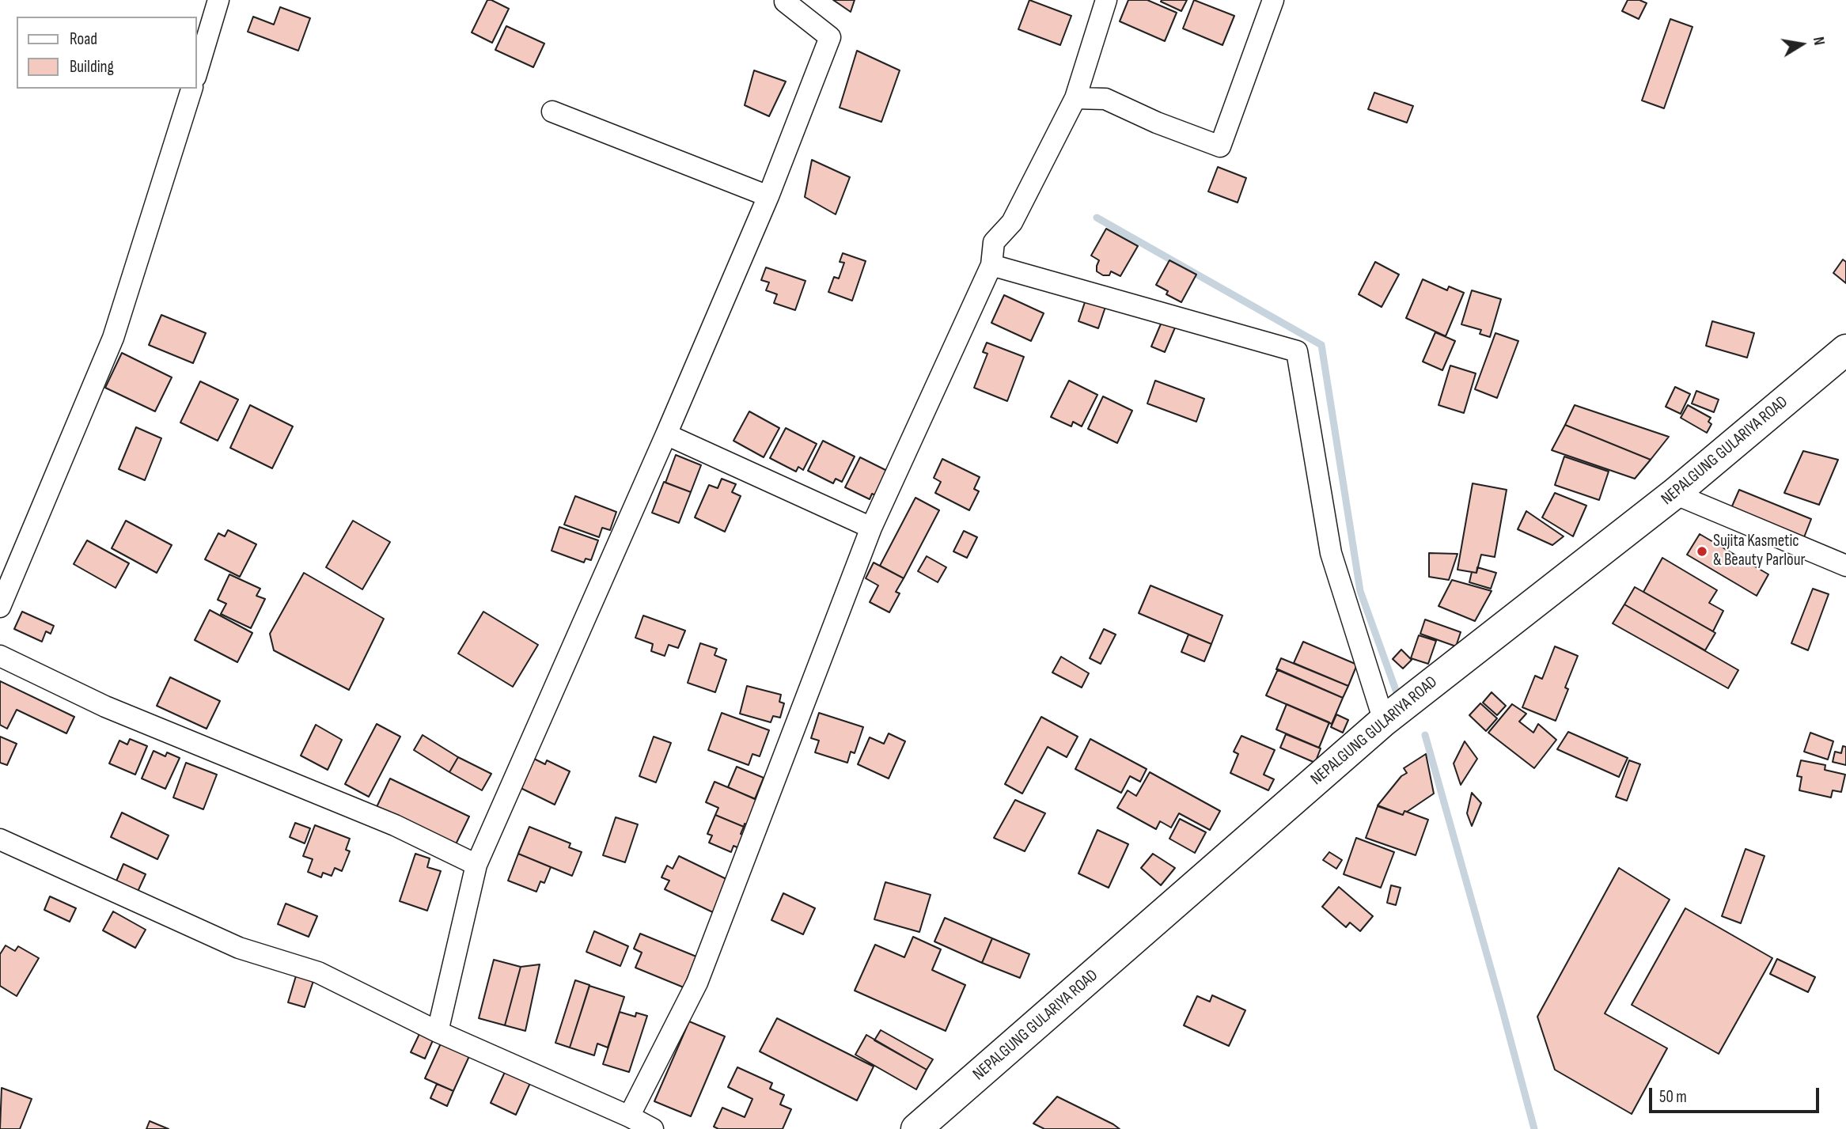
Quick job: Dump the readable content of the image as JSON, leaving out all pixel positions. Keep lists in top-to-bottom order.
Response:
{
  "streets": {
    "main road": ["NEPALGUNG GULARIYA ROAD"]
  },
  "places": ["Sujita Kasmetic & Beauty Parlour"],
  "legend": ["Road", "Building"],
  "scale_bar": "50 m",
  "north": "right"
}
